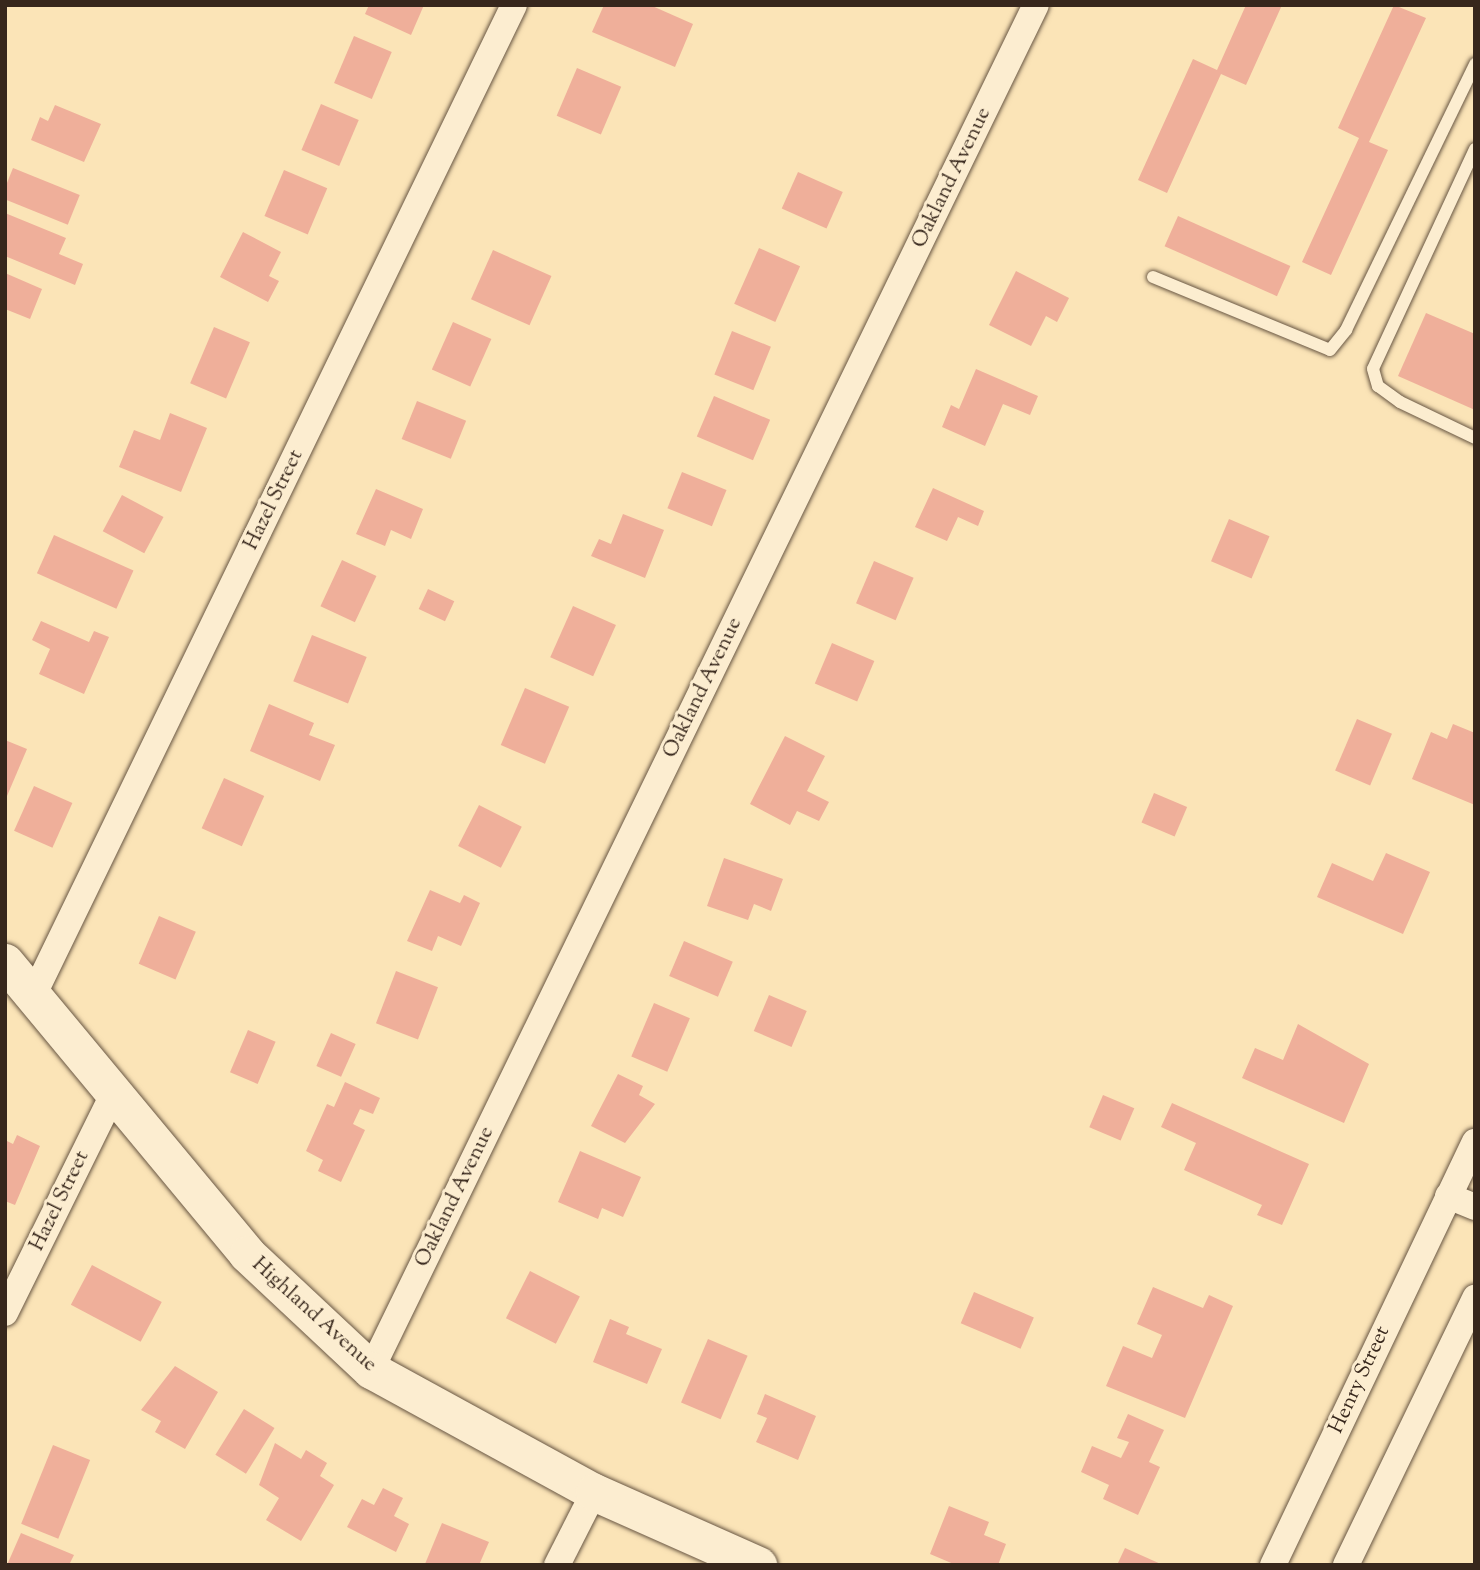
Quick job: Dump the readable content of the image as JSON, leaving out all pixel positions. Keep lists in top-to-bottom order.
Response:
{
  "streets": {
    "main road": ["Highland Avenue"],
    "street": ["Oakland Avenue", "Hazel Street", "Henry Street"]
  },
  "crossings": [
    ["Oakland Avenue", "Highland Avenue"],
    ["Hazel Street", "Highland Avenue"]
  ]
}
